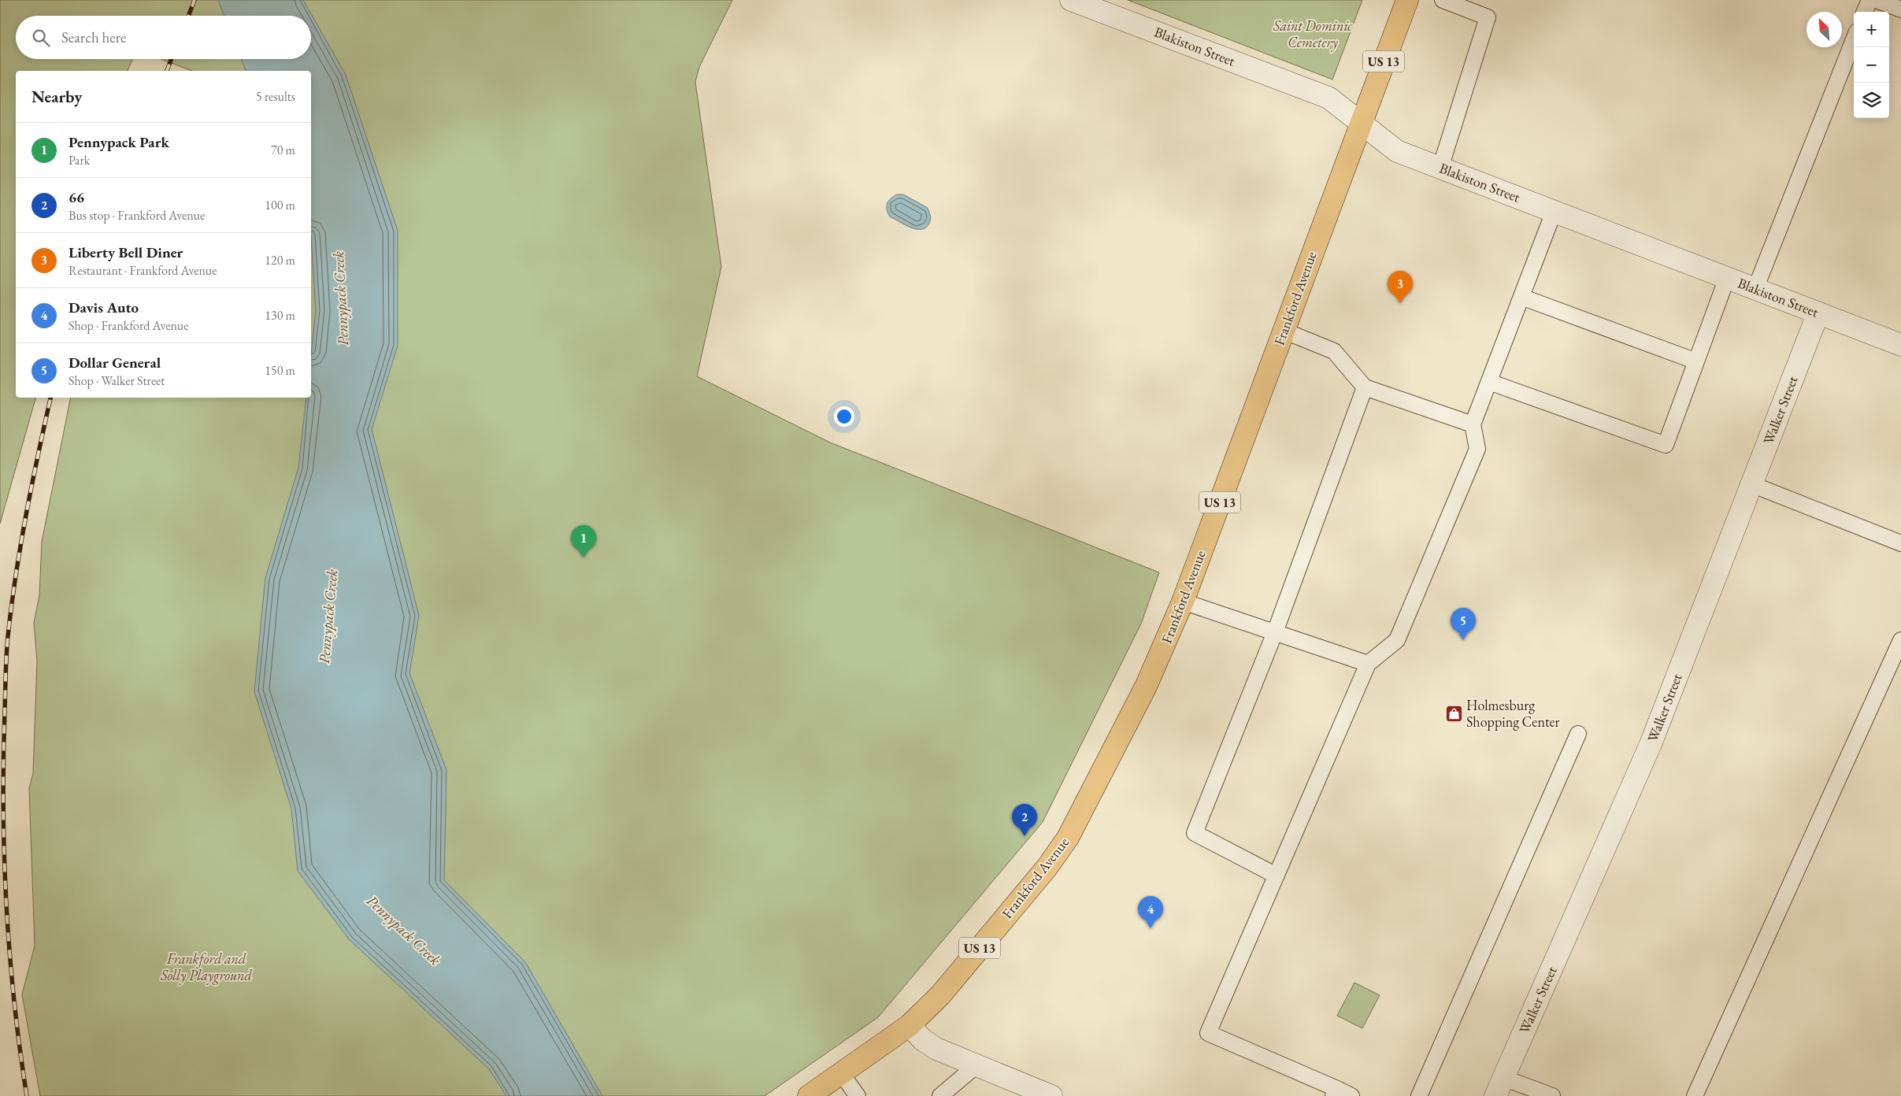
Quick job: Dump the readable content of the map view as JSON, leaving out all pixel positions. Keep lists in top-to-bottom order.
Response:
{
  "streets": {
    "main road": ["US 13", "Frankford Avenue"],
    "street": ["Blakiston Street", "Walker Street"]
  },
  "crossings": [
    ["Blakiston Street", "Frankford Avenue"],
    ["Blakiston Street", "Walker Street"]
  ],
  "water": ["Pennypack Creek"],
  "parks": ["Saint Dominic Cemetery", "Frankford and Solly Playground"],
  "places": {
    "shop": ["Holmesburg Shopping Center"]
  },
  "north": "top left",
  "page": {
    "map_buttons": ["+", "−"],
    "search": "Search here",
    "heading": ["Nearby", "5 results"],
    "list": [
      {
        "mark": "1",
        "name": "Pennypack Park",
        "note": "Park",
        "value": "70 m"
      },
      {
        "mark": "2",
        "name": "66",
        "note": "Bus stop · Frankford Avenue",
        "value": "100 m"
      },
      {
        "mark": "3",
        "name": "Liberty Bell Diner",
        "note": "Restaurant · Frankford Avenue",
        "value": "120 m"
      },
      {
        "mark": "4",
        "name": "Davis Auto",
        "note": "Shop · Frankford Avenue",
        "value": "130 m"
      },
      {
        "mark": "5",
        "name": "Dollar General",
        "note": "Shop · Walker Street",
        "value": "150 m"
      }
    ],
    "pins": [
      "3",
      "1",
      "5",
      "2",
      "4"
    ]
  }
}
